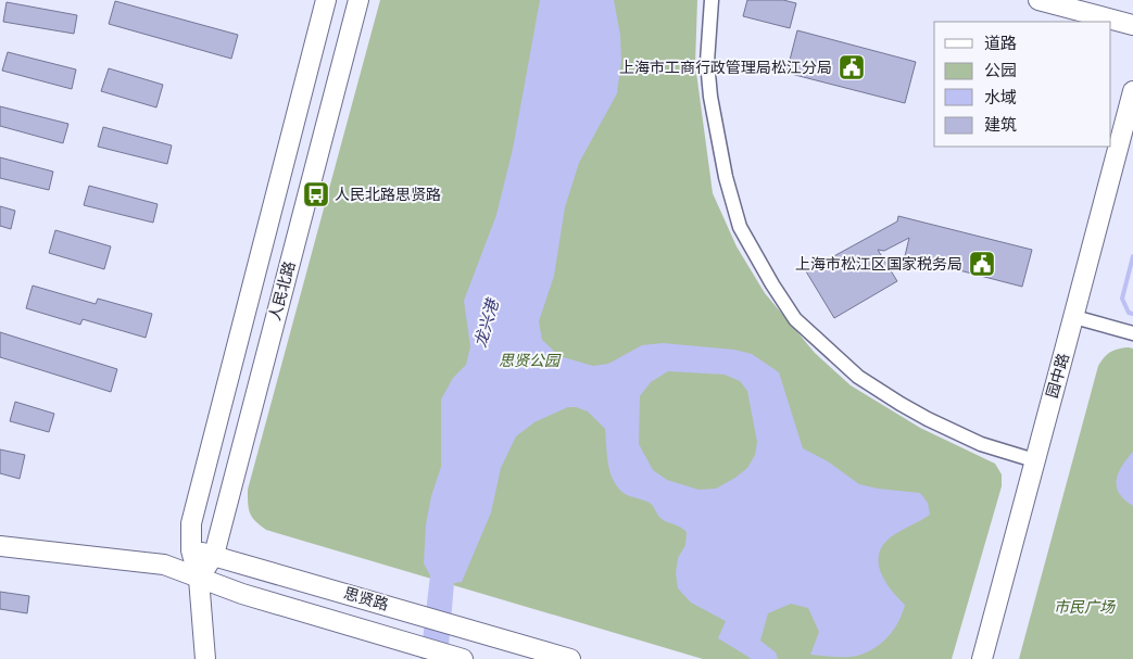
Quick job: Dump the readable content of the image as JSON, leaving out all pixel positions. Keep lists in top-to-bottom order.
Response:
{
  "streets": {
    "main road": ["人民北路", "园中路", "思贤路"]
  },
  "crossings": [
    ["人民北路", "思贤路"]
  ],
  "water": ["龙兴港"],
  "parks": ["思贤公园", "市民广场"],
  "places": {
    "public building": ["上海市工商行政管理局松江分局", "上海市松江区国家税务局"],
    "bus stop": ["人民北路思贤路"]
  },
  "legend": [
    "道路",
    "公园",
    "水域",
    "建筑"
  ]
}
